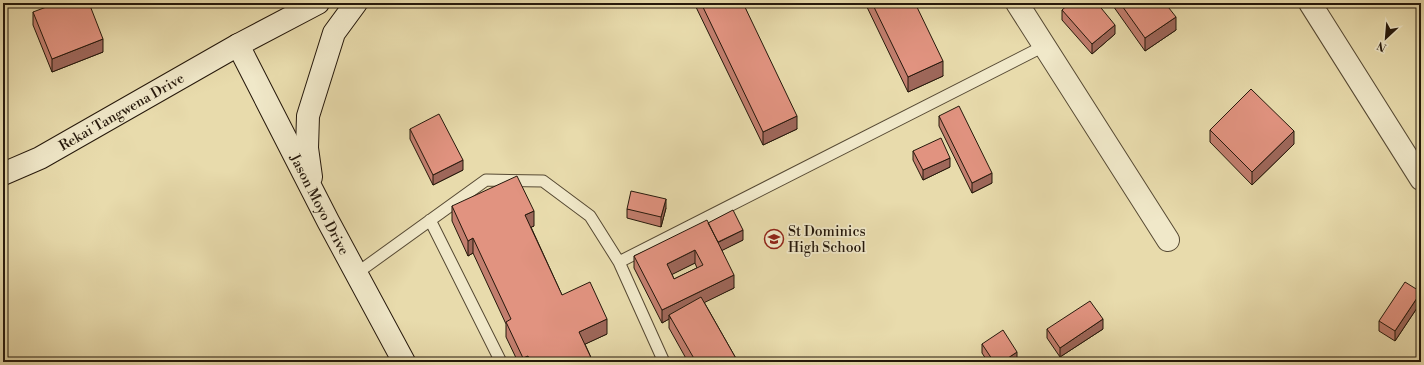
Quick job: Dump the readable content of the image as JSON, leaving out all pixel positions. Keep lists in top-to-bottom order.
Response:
{
  "streets": {
    "street": ["Rekai Tangwena Drive", "Jason Moyo Drive"]
  },
  "crossings": [
    ["Rekai Tangwena Drive", "Jason Moyo Drive"]
  ],
  "places": {
    "school or university": ["St Dominics High School"]
  },
  "north": "bottom left"
}
